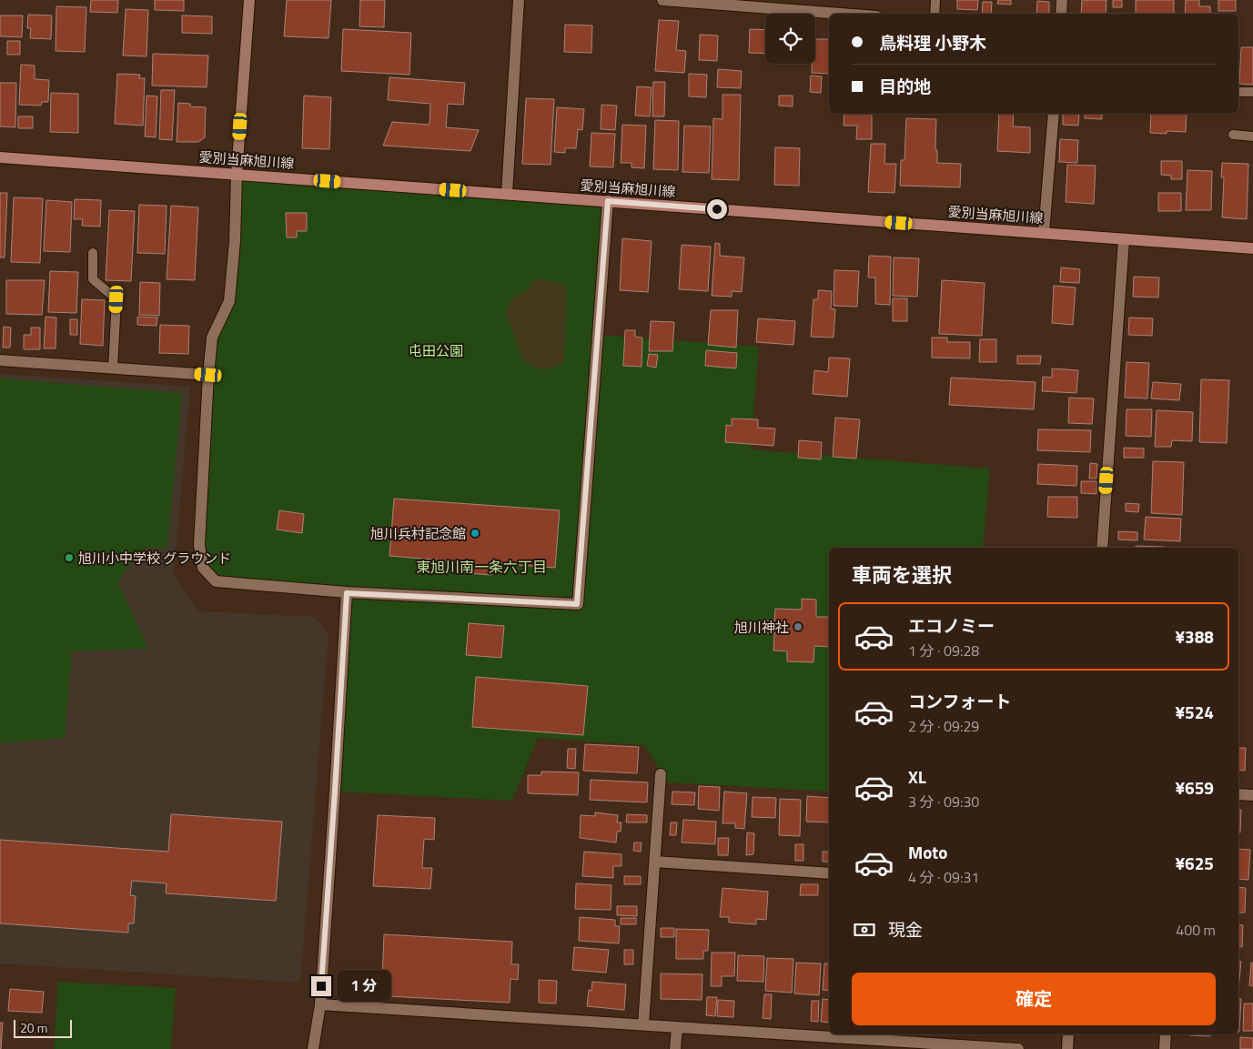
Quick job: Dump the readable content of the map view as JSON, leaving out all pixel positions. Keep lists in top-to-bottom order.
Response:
{
  "streets": {
    "main road": ["愛別当麻旭川線"]
  },
  "districts": ["東旭川南一条六丁目"],
  "parks": ["屯田公園"],
  "places": ["旭川兵村記念館", "旭川小中学校 グラウンド", "旭川神社"],
  "scale_bar": "20 m",
  "page": {
    "banner": ["鳥料理 小野木", "目的地"],
    "heading": "車両を選択",
    "list": [
      {
        "name": "エコノミー",
        "note": "1 分 · 09:28",
        "value": "¥388"
      },
      {
        "name": "コンフォート",
        "note": "2 分 · 09:29",
        "value": "¥524"
      },
      {
        "name": "XL",
        "note": "3 分 · 09:30",
        "value": "¥659"
      },
      {
        "name": "Moto",
        "note": "4 分 · 09:31",
        "value": "¥625"
      }
    ],
    "pay": ["現金", "400 m"],
    "buttons": "確定",
    "bubble": "1 分",
    "scale": "20 m"
  }
}
